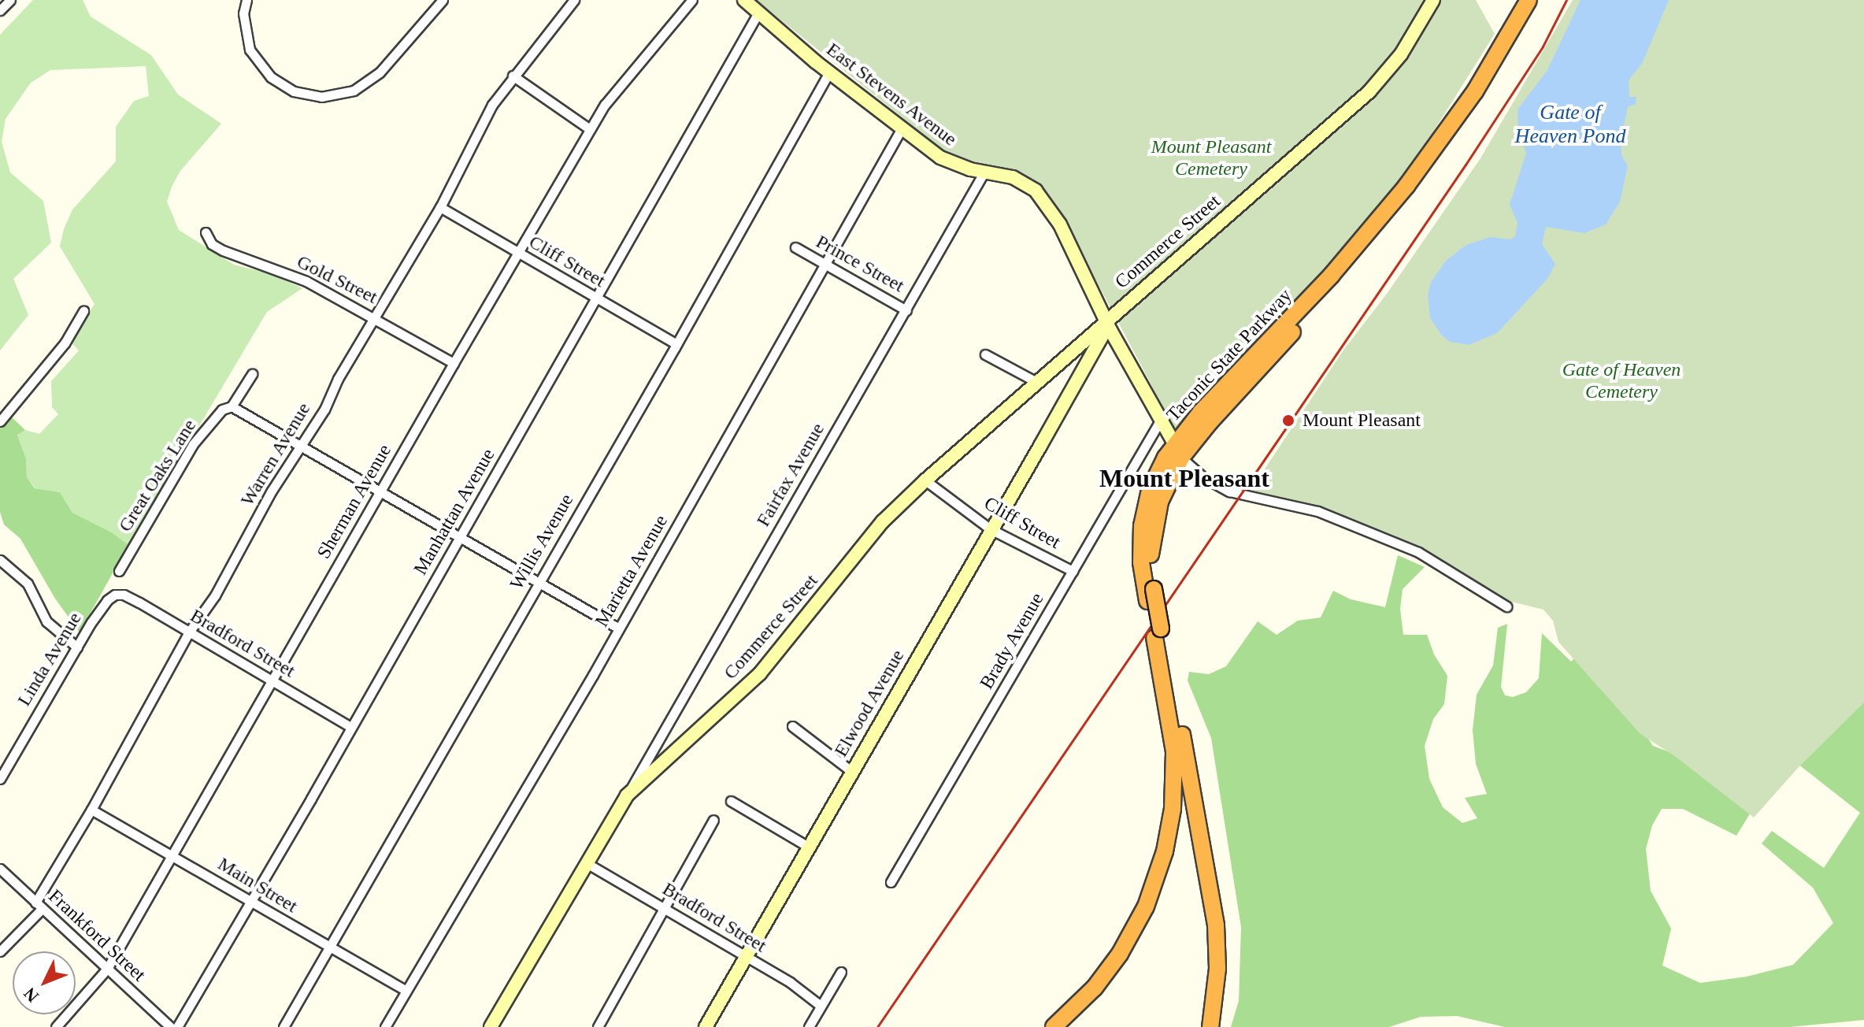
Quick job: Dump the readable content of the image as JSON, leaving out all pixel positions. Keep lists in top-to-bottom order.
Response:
{
  "streets": {
    "highway": ["Taconic State Parkway"],
    "street": [
      "East Stevens Avenue",
      "Commerce Street",
      "Cliff Street",
      "Prince Street",
      "Gold Street",
      "Warren Avenue",
      "Fairfax Avenue",
      "Great Oaks Lane",
      "Sherman Avenue",
      "Manhattan Avenue",
      "Willis Avenue",
      "Marietta Avenue",
      "Brady Avenue",
      "Bradford Street",
      "Linda Avenue",
      "Elwood Avenue",
      "Main Street",
      "Frankford Street"
    ]
  },
  "crossings": [
    ["East Stevens Avenue", "Commerce Street"],
    ["East Stevens Avenue", "Taconic State Parkway"],
    ["East Stevens Avenue", "Fairfax Avenue"],
    ["East Stevens Avenue", "Manhattan Avenue"],
    ["East Stevens Avenue", "Willis Avenue"],
    ["East Stevens Avenue", "Marietta Avenue"],
    ["East Stevens Avenue", "Brady Avenue"],
    ["Commerce Street", "Cliff Street"],
    ["Commerce Street", "Fairfax Avenue"],
    ["Commerce Street", "Bradford Street"],
    ["Commerce Street", "Elwood Avenue"],
    ["Cliff Street", "Warren Avenue"],
    ["Cliff Street", "Sherman Avenue"],
    ["Cliff Street", "Manhattan Avenue"],
    ["Cliff Street", "Willis Avenue"],
    ["Cliff Street", "Brady Avenue"],
    ["Cliff Street", "Elwood Avenue"],
    ["Prince Street", "Fairfax Avenue"],
    ["Prince Street", "Marietta Avenue"],
    ["Gold Street", "Warren Avenue"],
    ["Gold Street", "Sherman Avenue"],
    ["Warren Avenue", "Bradford Street"],
    ["Warren Avenue", "Main Street"],
    ["Warren Avenue", "Frankford Street"],
    ["Sherman Avenue", "Bradford Street"],
    ["Sherman Avenue", "Main Street"],
    ["Sherman Avenue", "Frankford Street"],
    ["Manhattan Avenue", "Bradford Street"],
    ["Manhattan Avenue", "Main Street"],
    ["Willis Avenue", "Main Street"],
    ["Marietta Avenue", "Main Street"],
    ["Bradford Street", "Linda Avenue"],
    ["Bradford Street", "Elwood Avenue"]
  ],
  "districts": ["Mount Pleasant"],
  "water": ["Gate of Heaven Pond"],
  "parks": ["Mount Pleasant Cemetery", "Gate of Heaven Cemetery"],
  "places": ["Mount Pleasant"],
  "north": "bottom left"
}
